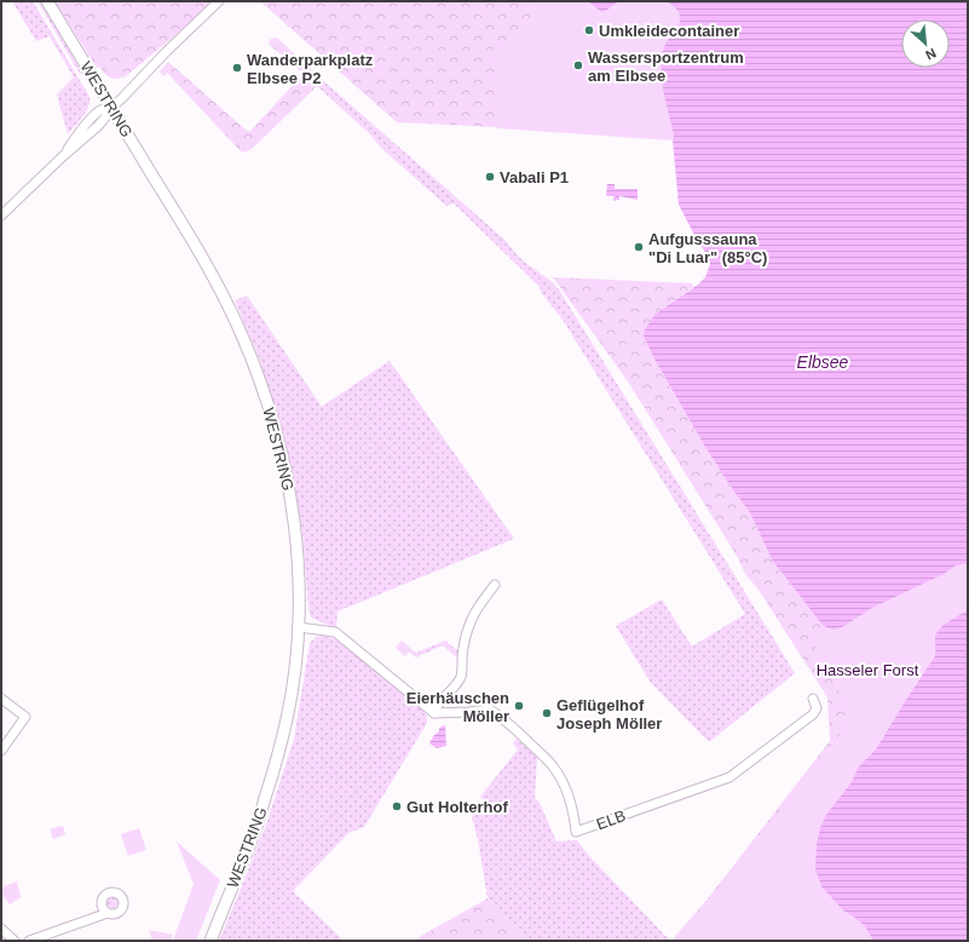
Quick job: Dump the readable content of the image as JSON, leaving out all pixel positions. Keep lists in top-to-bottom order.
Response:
{
  "streets": {
    "main road": ["WESTRING"],
    "street": ["ELB"]
  },
  "water": ["Elbsee"],
  "parks": ["Hasseler Forst"],
  "places": [
    "Umkleidecontainer",
    "Wassersportzentrum am Elbsee",
    "Wanderparkplatz Elbsee P2",
    "Vabali P1",
    "Aufgusssauna \"Di Luar\" (85°C)",
    "Eierhäuschen Möller",
    "Geflügelhof Joseph Möller",
    "Gut Holterhof"
  ],
  "north": "bottom right"
}
